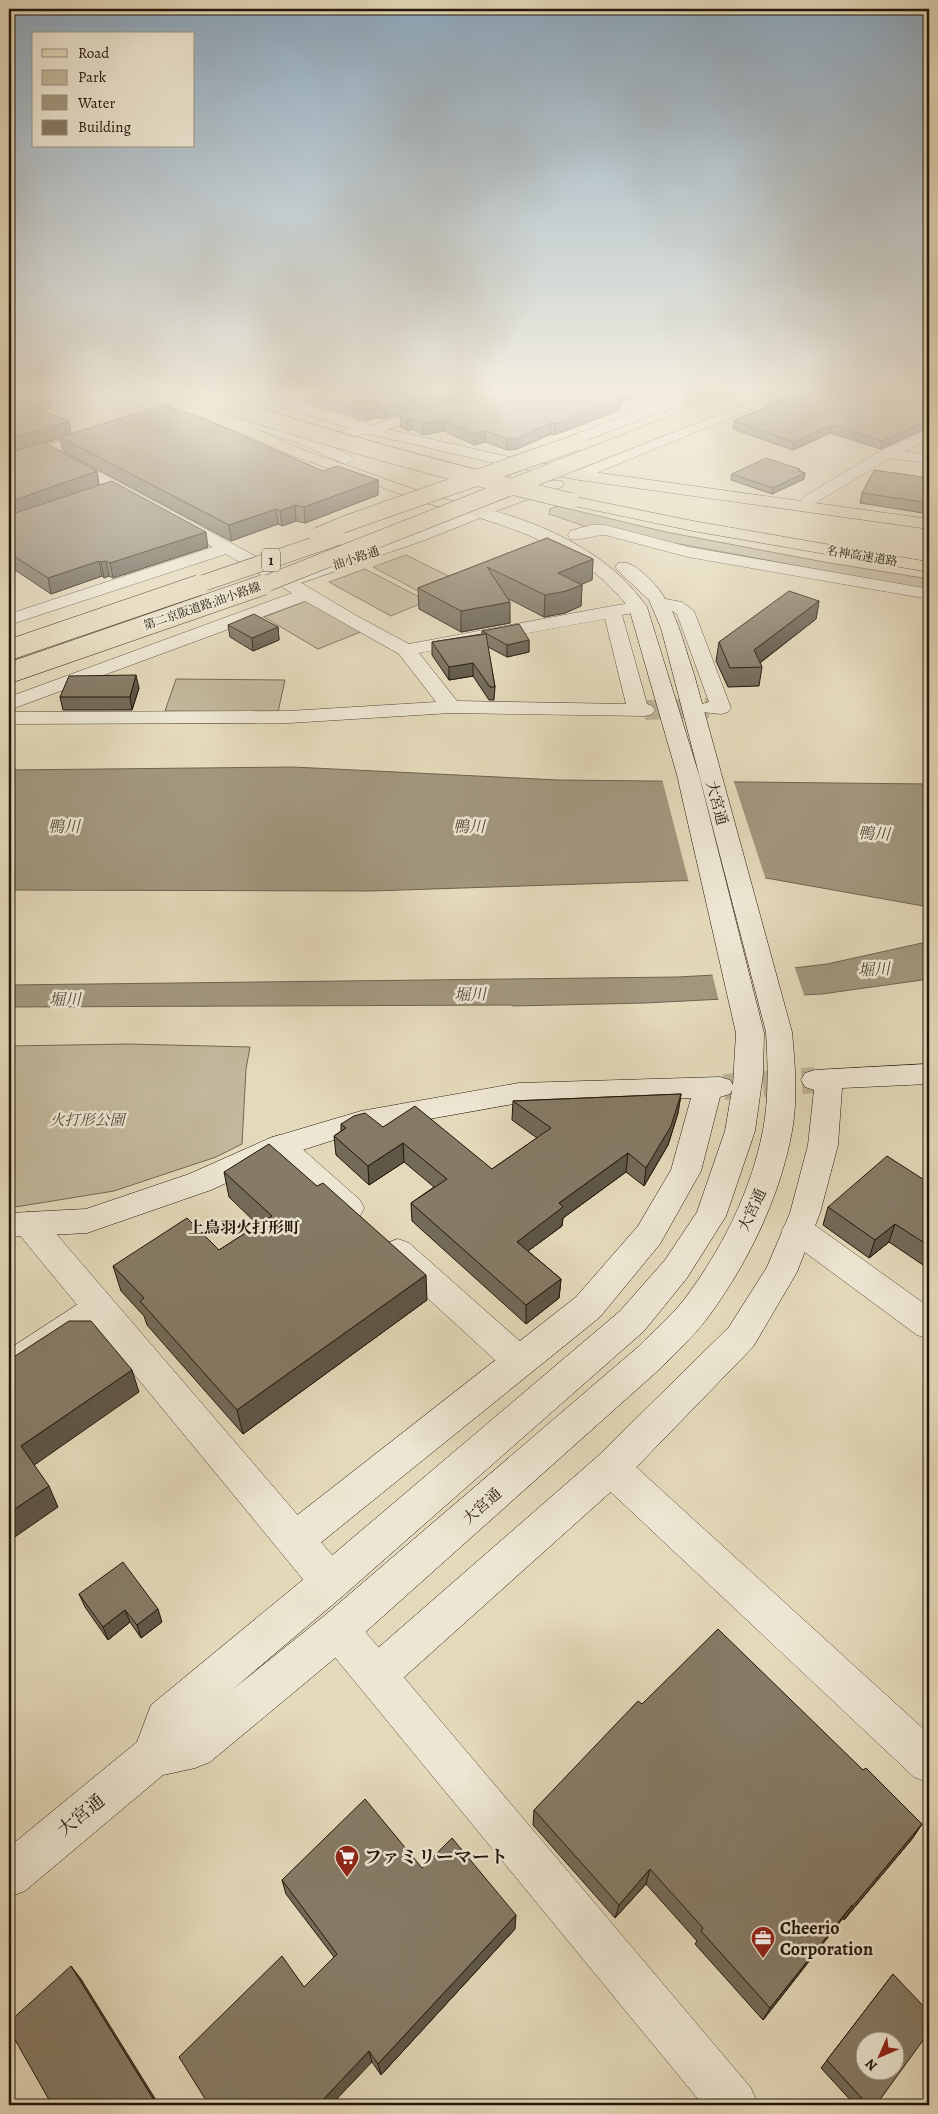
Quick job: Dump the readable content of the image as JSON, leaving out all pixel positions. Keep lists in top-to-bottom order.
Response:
{
  "streets": {
    "main road": [
      "名神高速道路",
      "油小路通",
      "1",
      "第二京阪道路;油小路線"
    ],
    "street": ["大宮通"]
  },
  "crossings": [
    ["油小路通", "第二京阪道路;油小路線"],
    ["油小路通", "大宮通"]
  ],
  "districts": ["上鳥羽火打形町"],
  "water": ["鴨川", "堀川"],
  "parks": ["火打形公園"],
  "places": {
    "supermarket": ["ファミリーマート"],
    "office": ["Cheerio Corporation"]
  },
  "legend": [
    "Road",
    "Park",
    "Water",
    "Building"
  ],
  "north": "bottom left"
}
